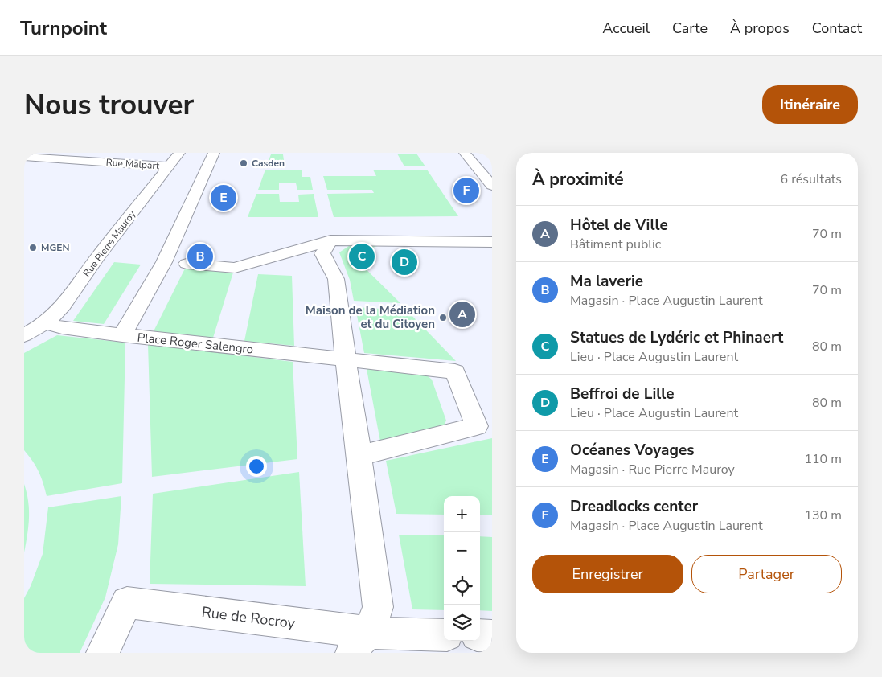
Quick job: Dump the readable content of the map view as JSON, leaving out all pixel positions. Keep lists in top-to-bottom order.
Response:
{
  "streets": {
    "street": [
      "Rue Malpart",
      "Rue Pierre Mauroy",
      "Place Roger Salengro",
      "Rue de Rocroy"
    ]
  },
  "crossings": [
    ["Rue Malpart", "Rue Pierre Mauroy"],
    ["Rue Pierre Mauroy", "Place Roger Salengro"]
  ],
  "places": ["Casden", "MGEN", "Maison de la Médiation et du Citoyen"],
  "page": {
    "header": "Turnpoint",
    "nav": [
      "Accueil",
      "Carte",
      "À propos",
      "Contact"
    ],
    "buttons": [
      "Itinéraire",
      ["Enregistrer", "Partager"]
    ],
    "title": "Nous trouver",
    "heading": ["À proximité", "6 résultats"],
    "pins": [
      "F",
      "E",
      "B",
      "C",
      "D",
      "A"
    ],
    "list": [
      {
        "mark": "A",
        "name": "Hôtel de Ville",
        "note": "Bâtiment public",
        "value": "70 m"
      },
      {
        "mark": "B",
        "name": "Ma laverie",
        "note": "Magasin · Place Augustin Laurent",
        "value": "70 m"
      },
      {
        "mark": "C",
        "name": "Statues de Lydéric et Phinaert",
        "note": "Lieu · Place Augustin Laurent",
        "value": "80 m"
      },
      {
        "mark": "D",
        "name": "Beffroi de Lille",
        "note": "Lieu · Place Augustin Laurent",
        "value": "80 m"
      },
      {
        "mark": "E",
        "name": "Océanes Voyages",
        "note": "Magasin · Rue Pierre Mauroy",
        "value": "110 m"
      },
      {
        "mark": "F",
        "name": "Dreadlocks center",
        "note": "Magasin · Place Augustin Laurent",
        "value": "130 m"
      }
    ],
    "map_buttons": ["+", "−"]
  }
}
